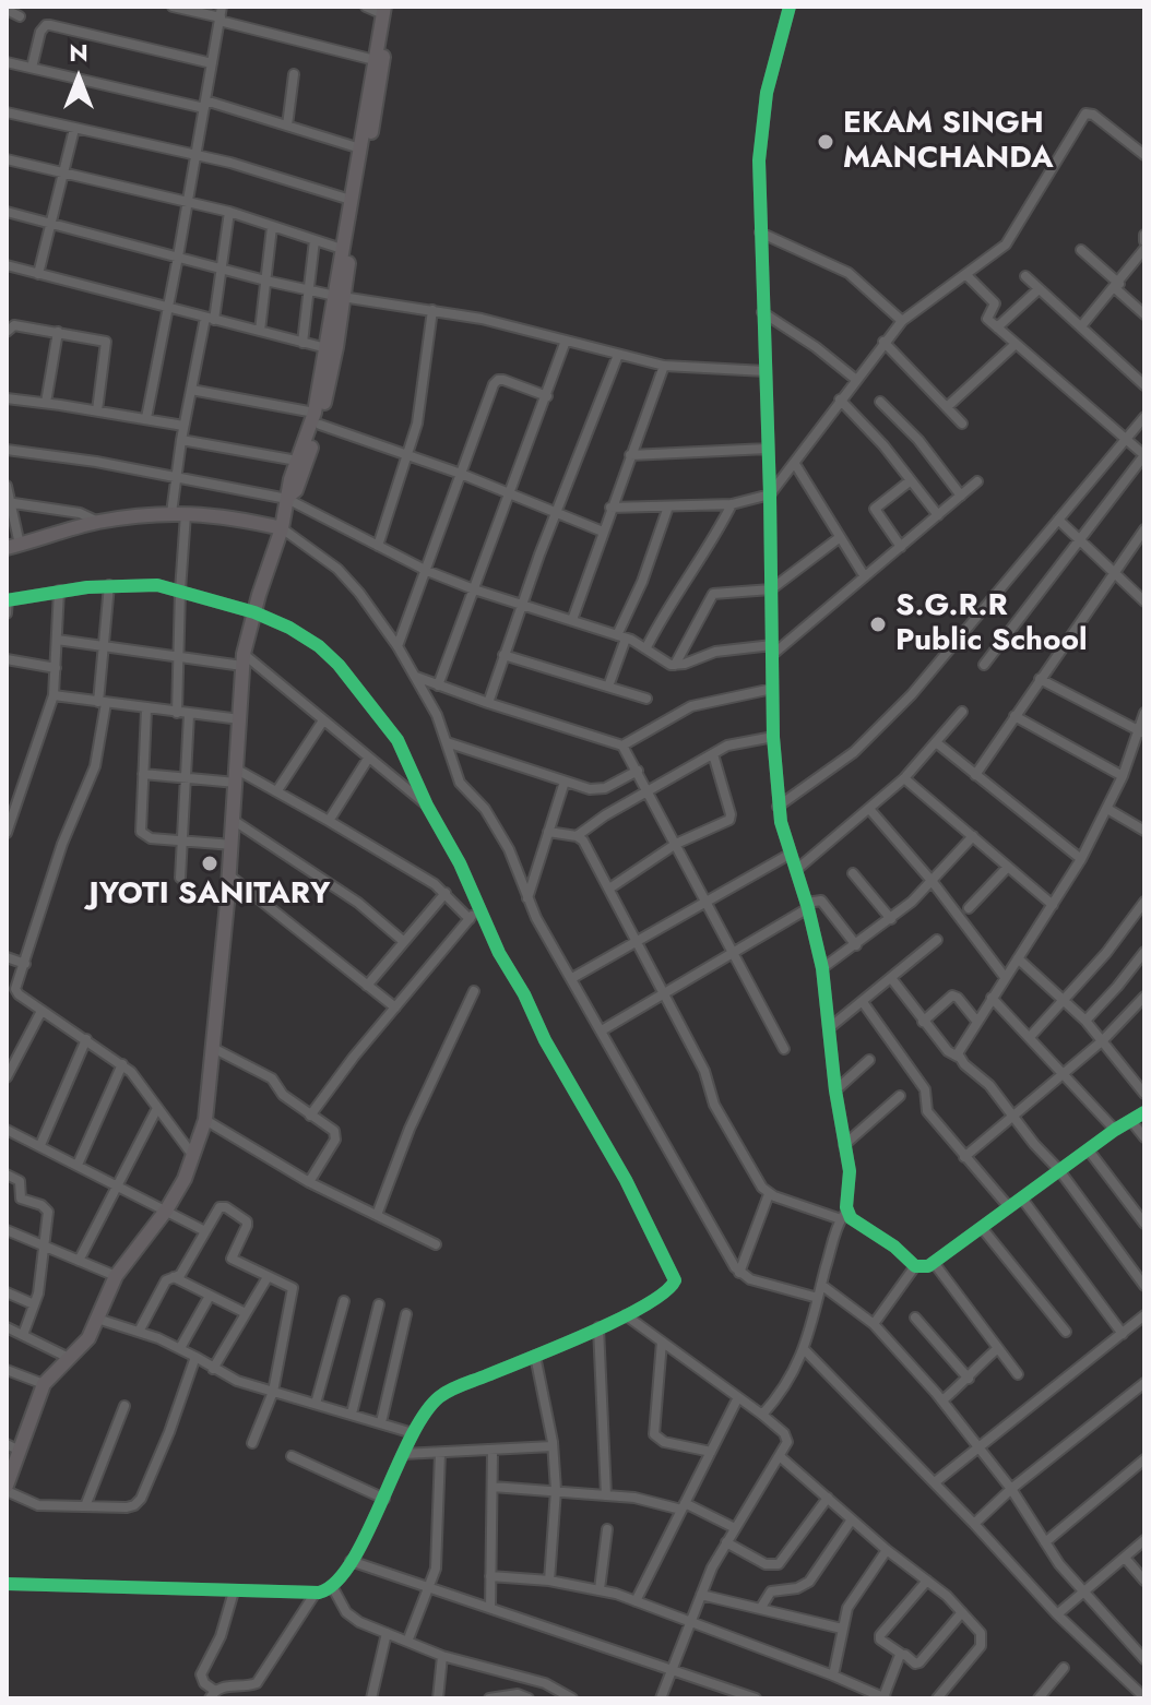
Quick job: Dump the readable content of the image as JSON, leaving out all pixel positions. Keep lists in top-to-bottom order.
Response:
{
  "places": ["EKAM SINGH MANCHANDA", "S.G.R.R Public School", "JYOTI SANITARY"],
  "north": "top"
}
